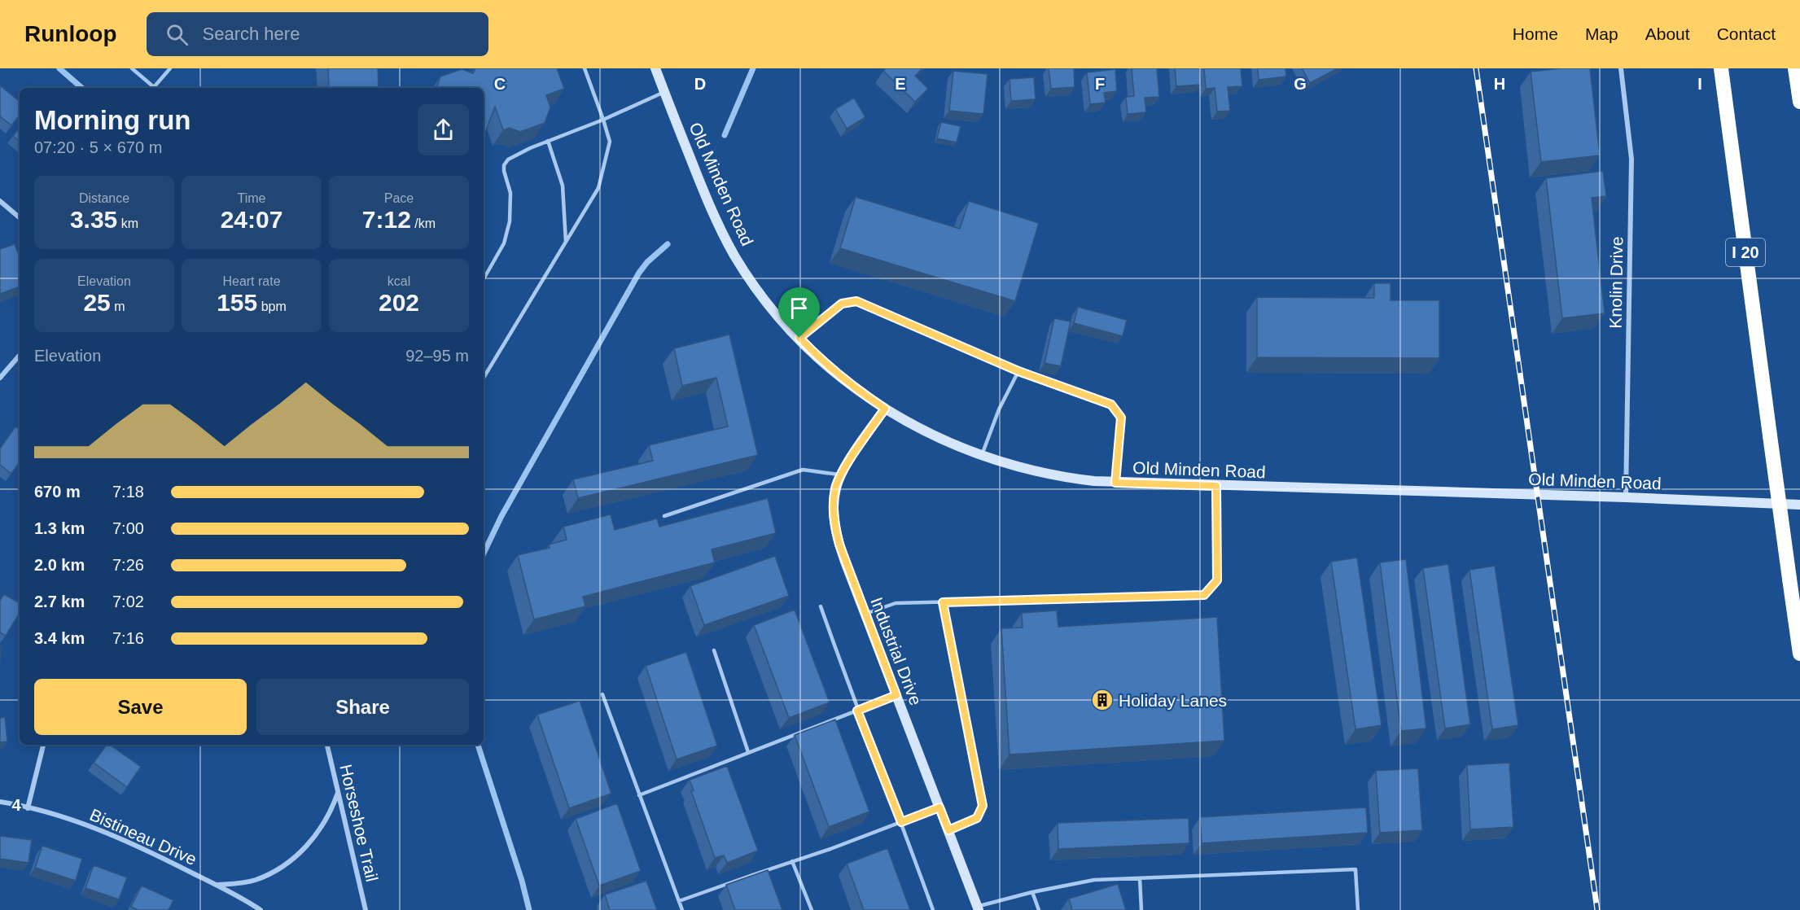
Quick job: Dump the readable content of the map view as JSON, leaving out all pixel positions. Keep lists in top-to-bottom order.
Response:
{
  "streets": {
    "highway": ["I 20"],
    "main road": ["Old Minden Road", "Industrial Drive"],
    "street": ["Knolin Drive", "Horseshoe Trail", "Bistineau Drive"]
  },
  "crossings": [
    ["Old Minden Road", "Knolin Drive"],
    ["Old Minden Road", "Industrial Drive"]
  ],
  "places": {
    "building": ["Holiday Lanes"]
  },
  "page": {
    "header": "Runloop",
    "search": "Search here",
    "nav": [
      "Home",
      "Map",
      "About",
      "Contact"
    ],
    "heading": ["Morning run", "07:20 · 5 × 670 m"],
    "stats": [
      ["Distance", "3.35 km"],
      ["Time", "24:07"],
      ["Pace", "7:12 /km"],
      ["Elevation", "25 m"],
      ["Heart rate", "155 bpm"],
      ["kcal", "202"]
    ],
    "chart": ["Elevation", "92–95 m"],
    "list": [
      {
        "name": "670 m",
        "note": "7:18"
      },
      {
        "name": "1.3 km",
        "note": "7:00"
      },
      {
        "name": "2.0 km",
        "note": "7:26"
      },
      {
        "name": "2.7 km",
        "note": "7:02"
      },
      {
        "name": "3.4 km",
        "note": "7:16"
      }
    ],
    "buttons": ["Save", "Share"]
  },
  "grid": {
    "columns": [
      "C",
      "D",
      "E",
      "F",
      "G",
      "H",
      "I"
    ],
    "rows": ["4"]
  }
}
